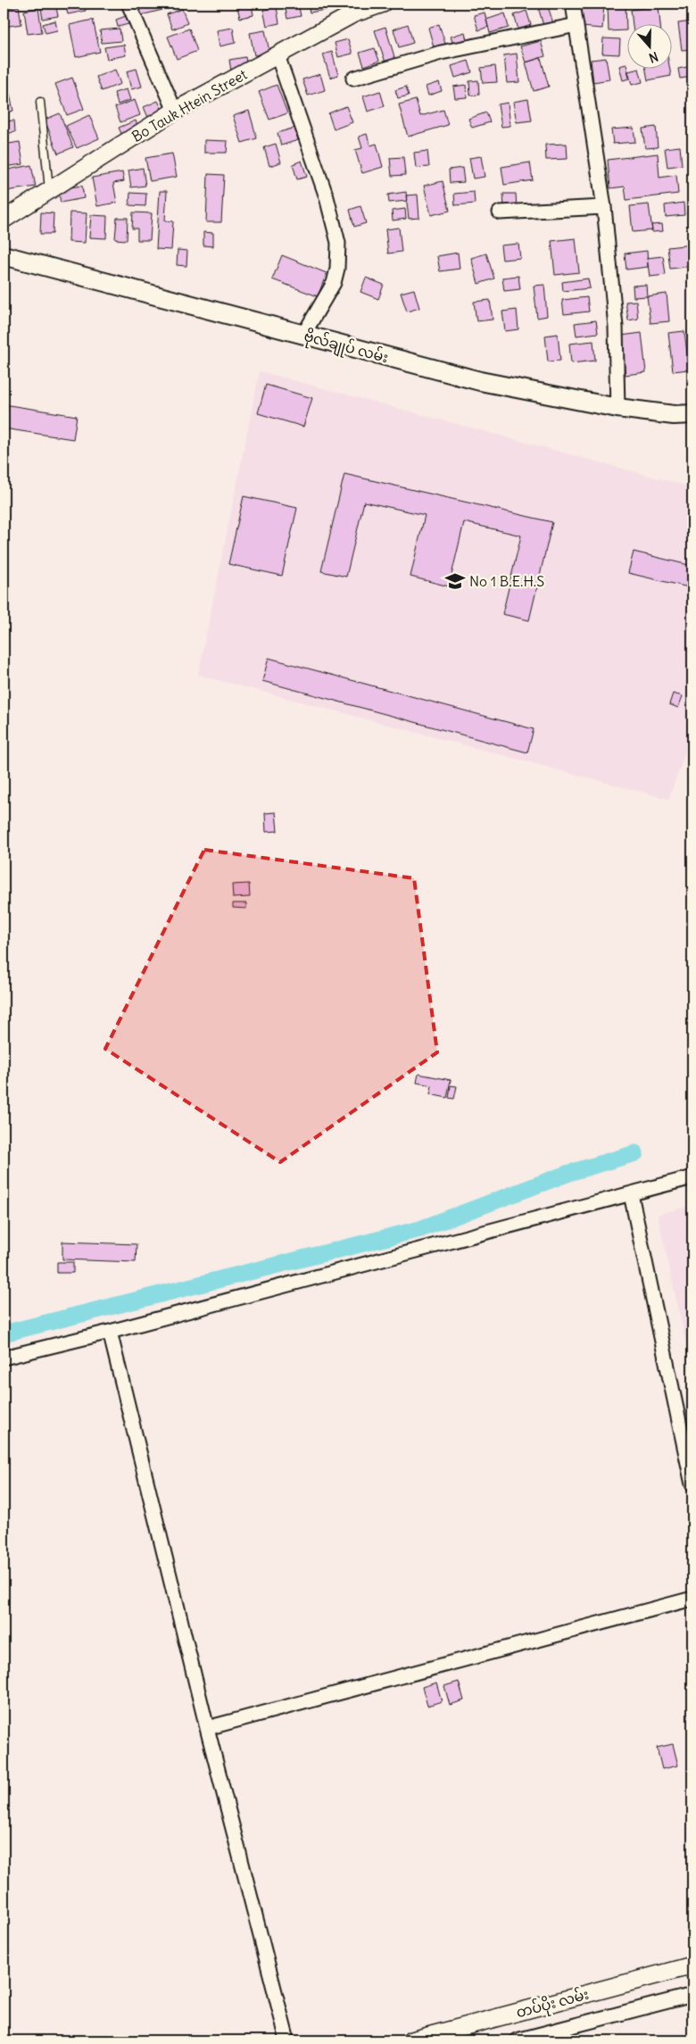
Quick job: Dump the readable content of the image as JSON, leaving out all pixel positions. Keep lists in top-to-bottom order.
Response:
{
  "streets": {
    "main road": ["ဗိုလ်ချုပ် လမ်း"],
    "street": ["Bo Tauk Htein Street", "တပ်ပိုး လမ်း"]
  },
  "places": {
    "school or university": ["No 1 B.E.H.S"]
  },
  "north": "bottom"
}
